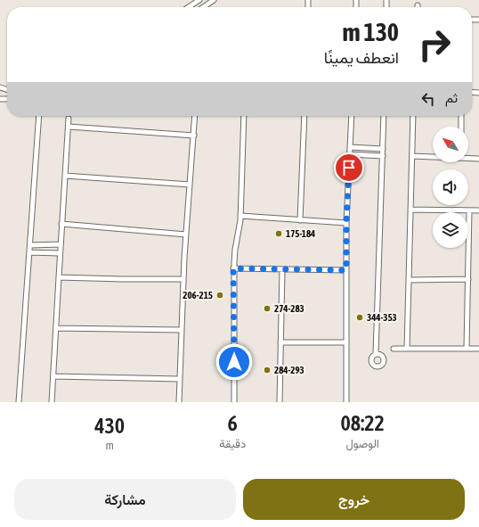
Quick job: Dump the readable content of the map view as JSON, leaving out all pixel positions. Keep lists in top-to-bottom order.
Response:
{
  "places": [
    "175-184",
    "206-215",
    "274-283",
    "344-353",
    "284-293"
  ],
  "north": "top left",
  "page": {
    "turn": ["130 m", "انعطف يمينًا"],
    "then": "ثم",
    "eta": [
      "08:22",
      "الوصول",
      "6",
      "دقيقة",
      "430",
      "m"
    ],
    "buttons": ["خروج", "مشاركة"]
  }
}
